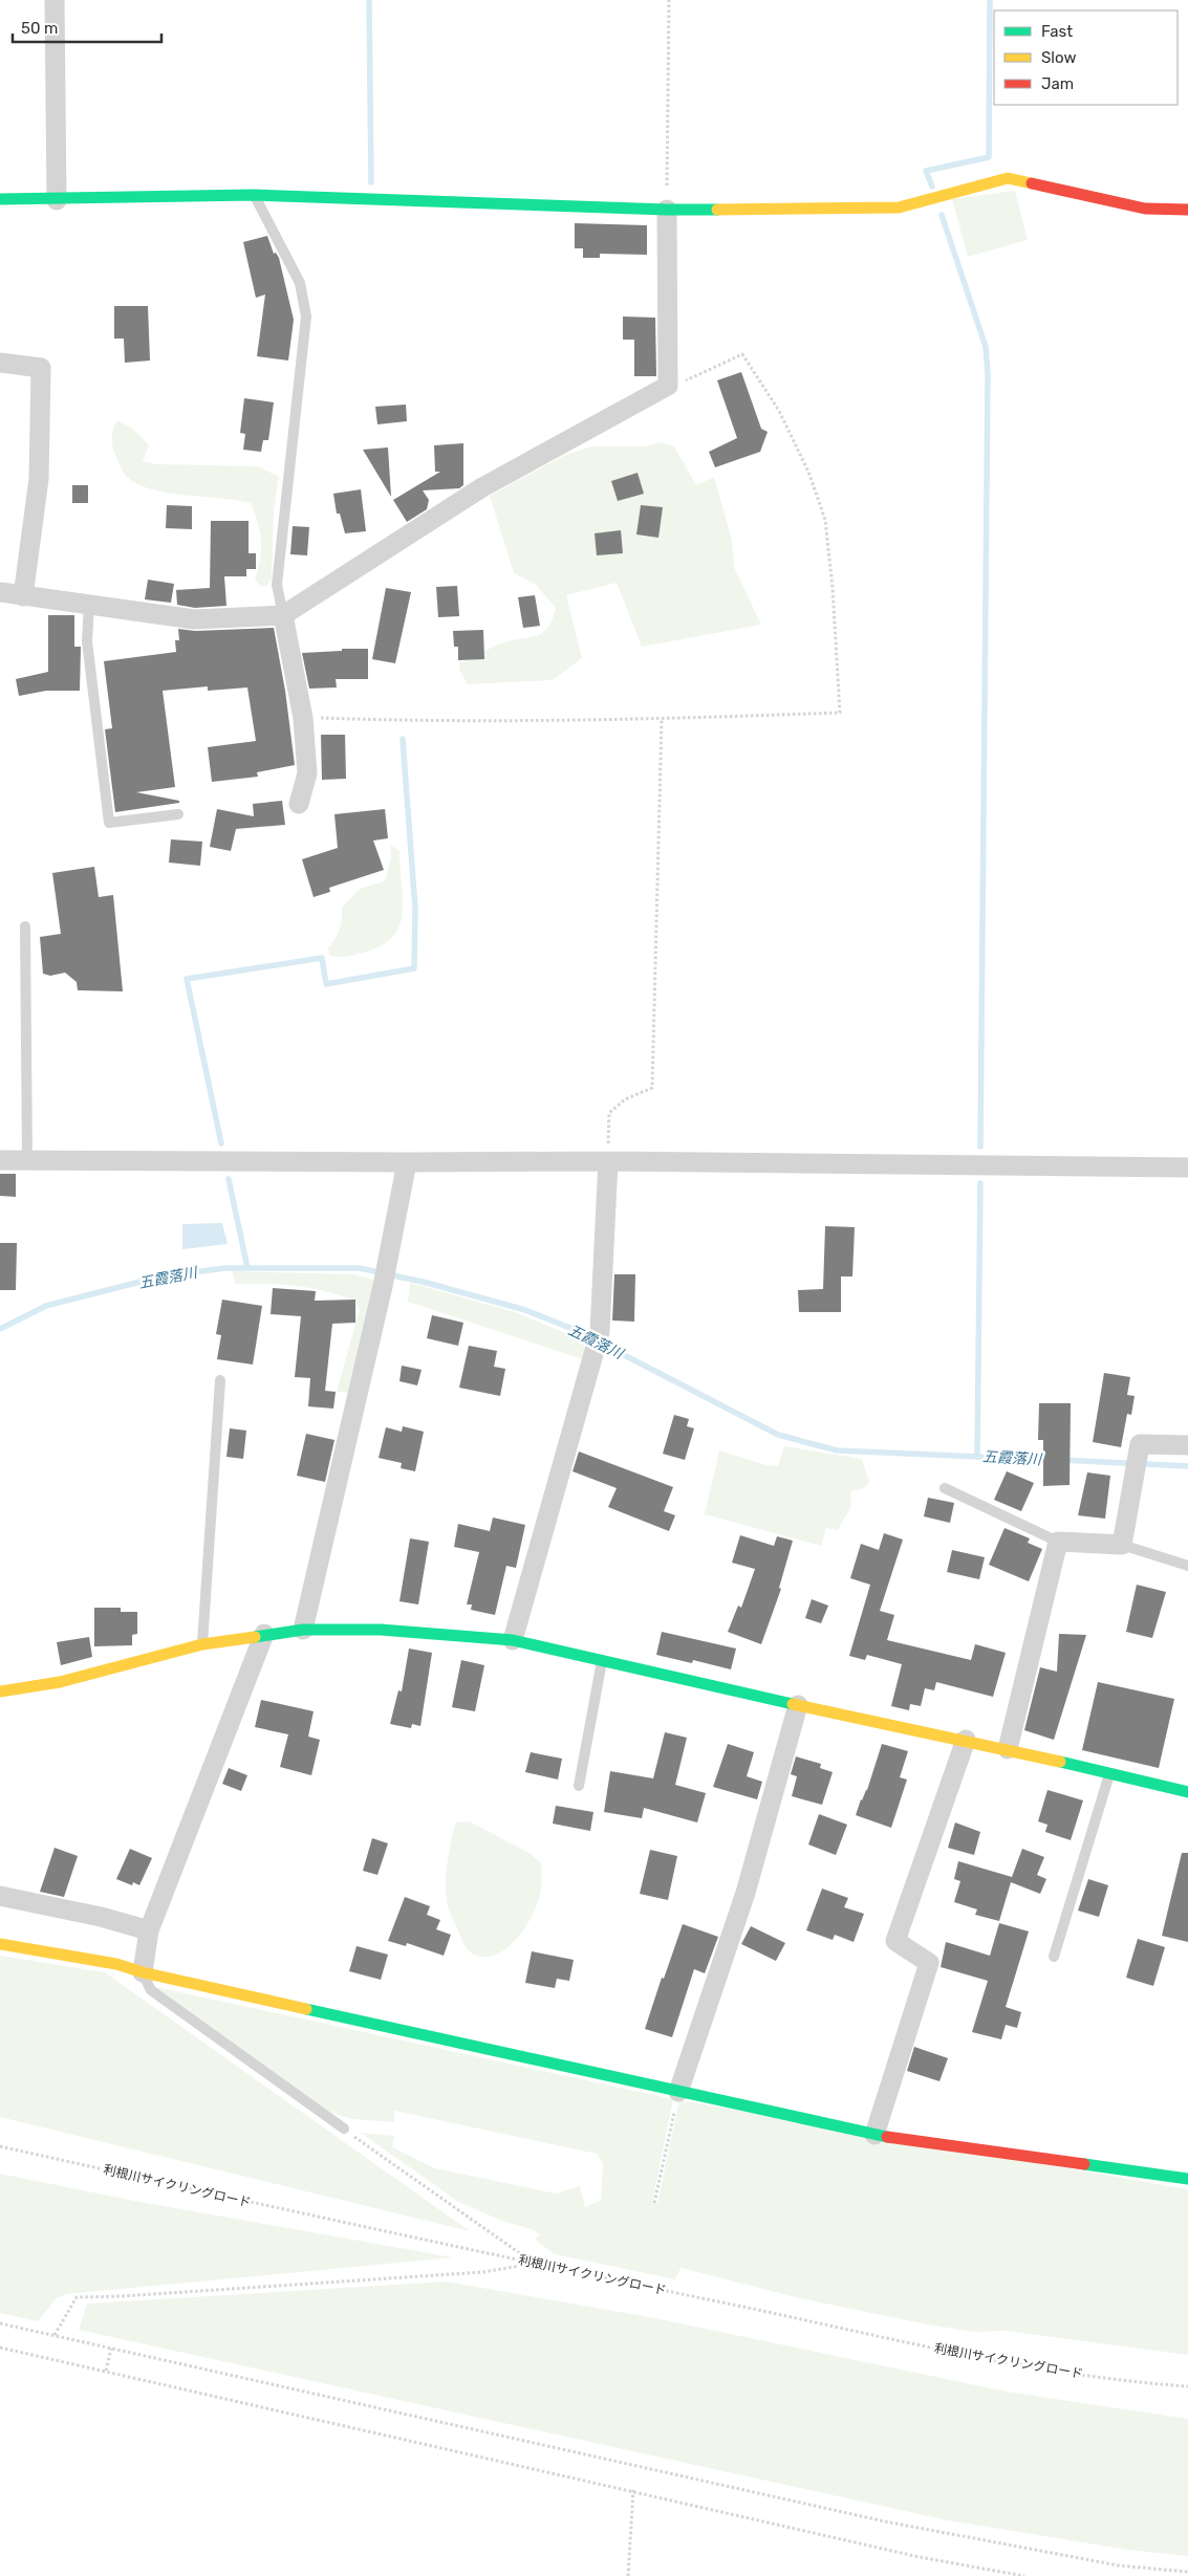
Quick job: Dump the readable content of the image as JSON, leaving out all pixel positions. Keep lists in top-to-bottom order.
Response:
{
  "streets": {
    "path": ["利根川サイクリングロード"]
  },
  "water": ["五霞落川"],
  "legend": ["Fast", "Slow", "Jam"],
  "scale_bar": "50 m"
}
